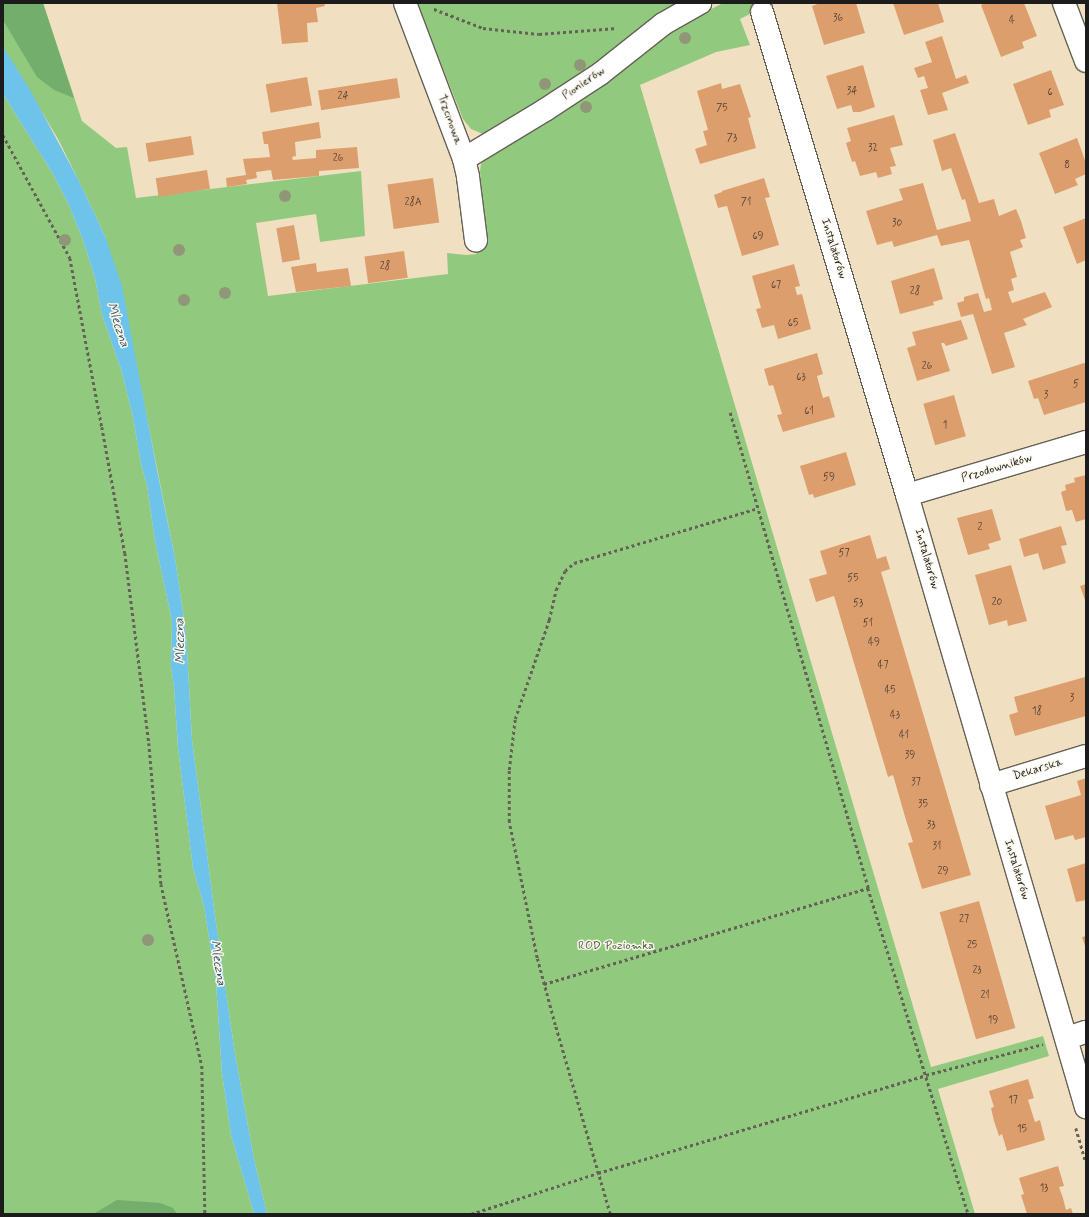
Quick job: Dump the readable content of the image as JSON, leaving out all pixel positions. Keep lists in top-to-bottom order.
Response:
{
  "streets": {
    "street": [
      "Pionierów",
      "Trzcinowa",
      "Instalatorów",
      "Przodowników",
      "Dekarska"
    ]
  },
  "crossings": [
    ["Pionierów", "Trzcinowa"],
    ["Instalatorów", "Przodowników"],
    ["Instalatorów", "Dekarska"]
  ],
  "water": ["Mleczna"],
  "parks": ["ROD Poziomka"],
  "house_numbers": [
    "36",
    "4",
    "34",
    "6",
    "24",
    "75",
    "73",
    "32",
    "26",
    "8",
    "28A",
    "71",
    "30",
    "69",
    "28",
    "67",
    "28",
    "65",
    "26",
    "63",
    "5",
    "3",
    "61",
    "1",
    "59",
    "2",
    "57",
    "55",
    "20",
    "53",
    "51",
    "49",
    "47",
    "45",
    "3",
    "18",
    "43",
    "41",
    "39",
    "37",
    "35",
    "33",
    "31",
    "29",
    "27",
    "25",
    "23",
    "21",
    "19",
    "17",
    "15",
    "13"
  ]
}
